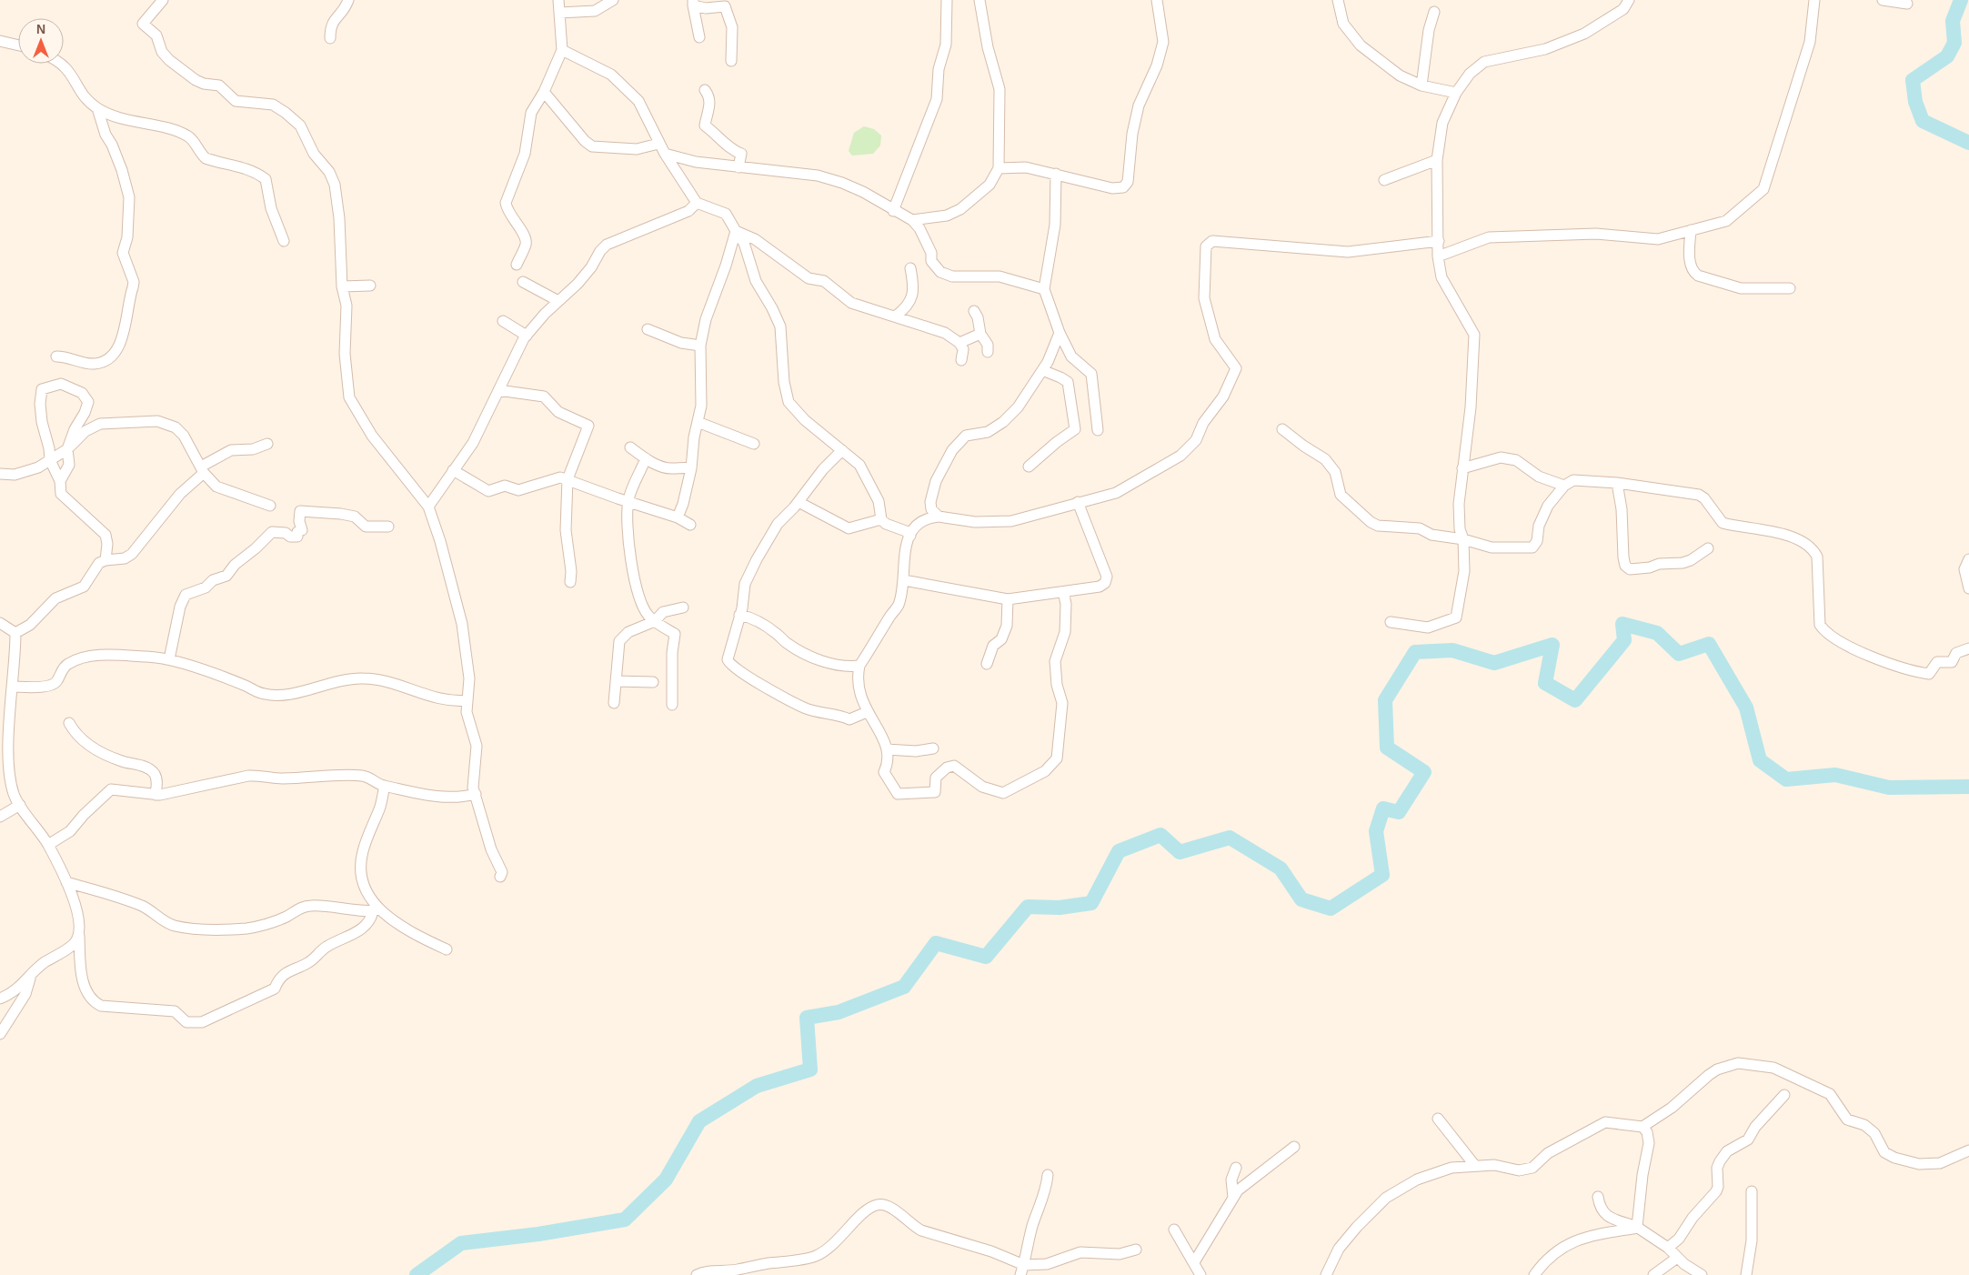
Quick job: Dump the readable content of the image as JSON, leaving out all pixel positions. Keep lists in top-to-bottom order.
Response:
{
  "north": "top"
}
